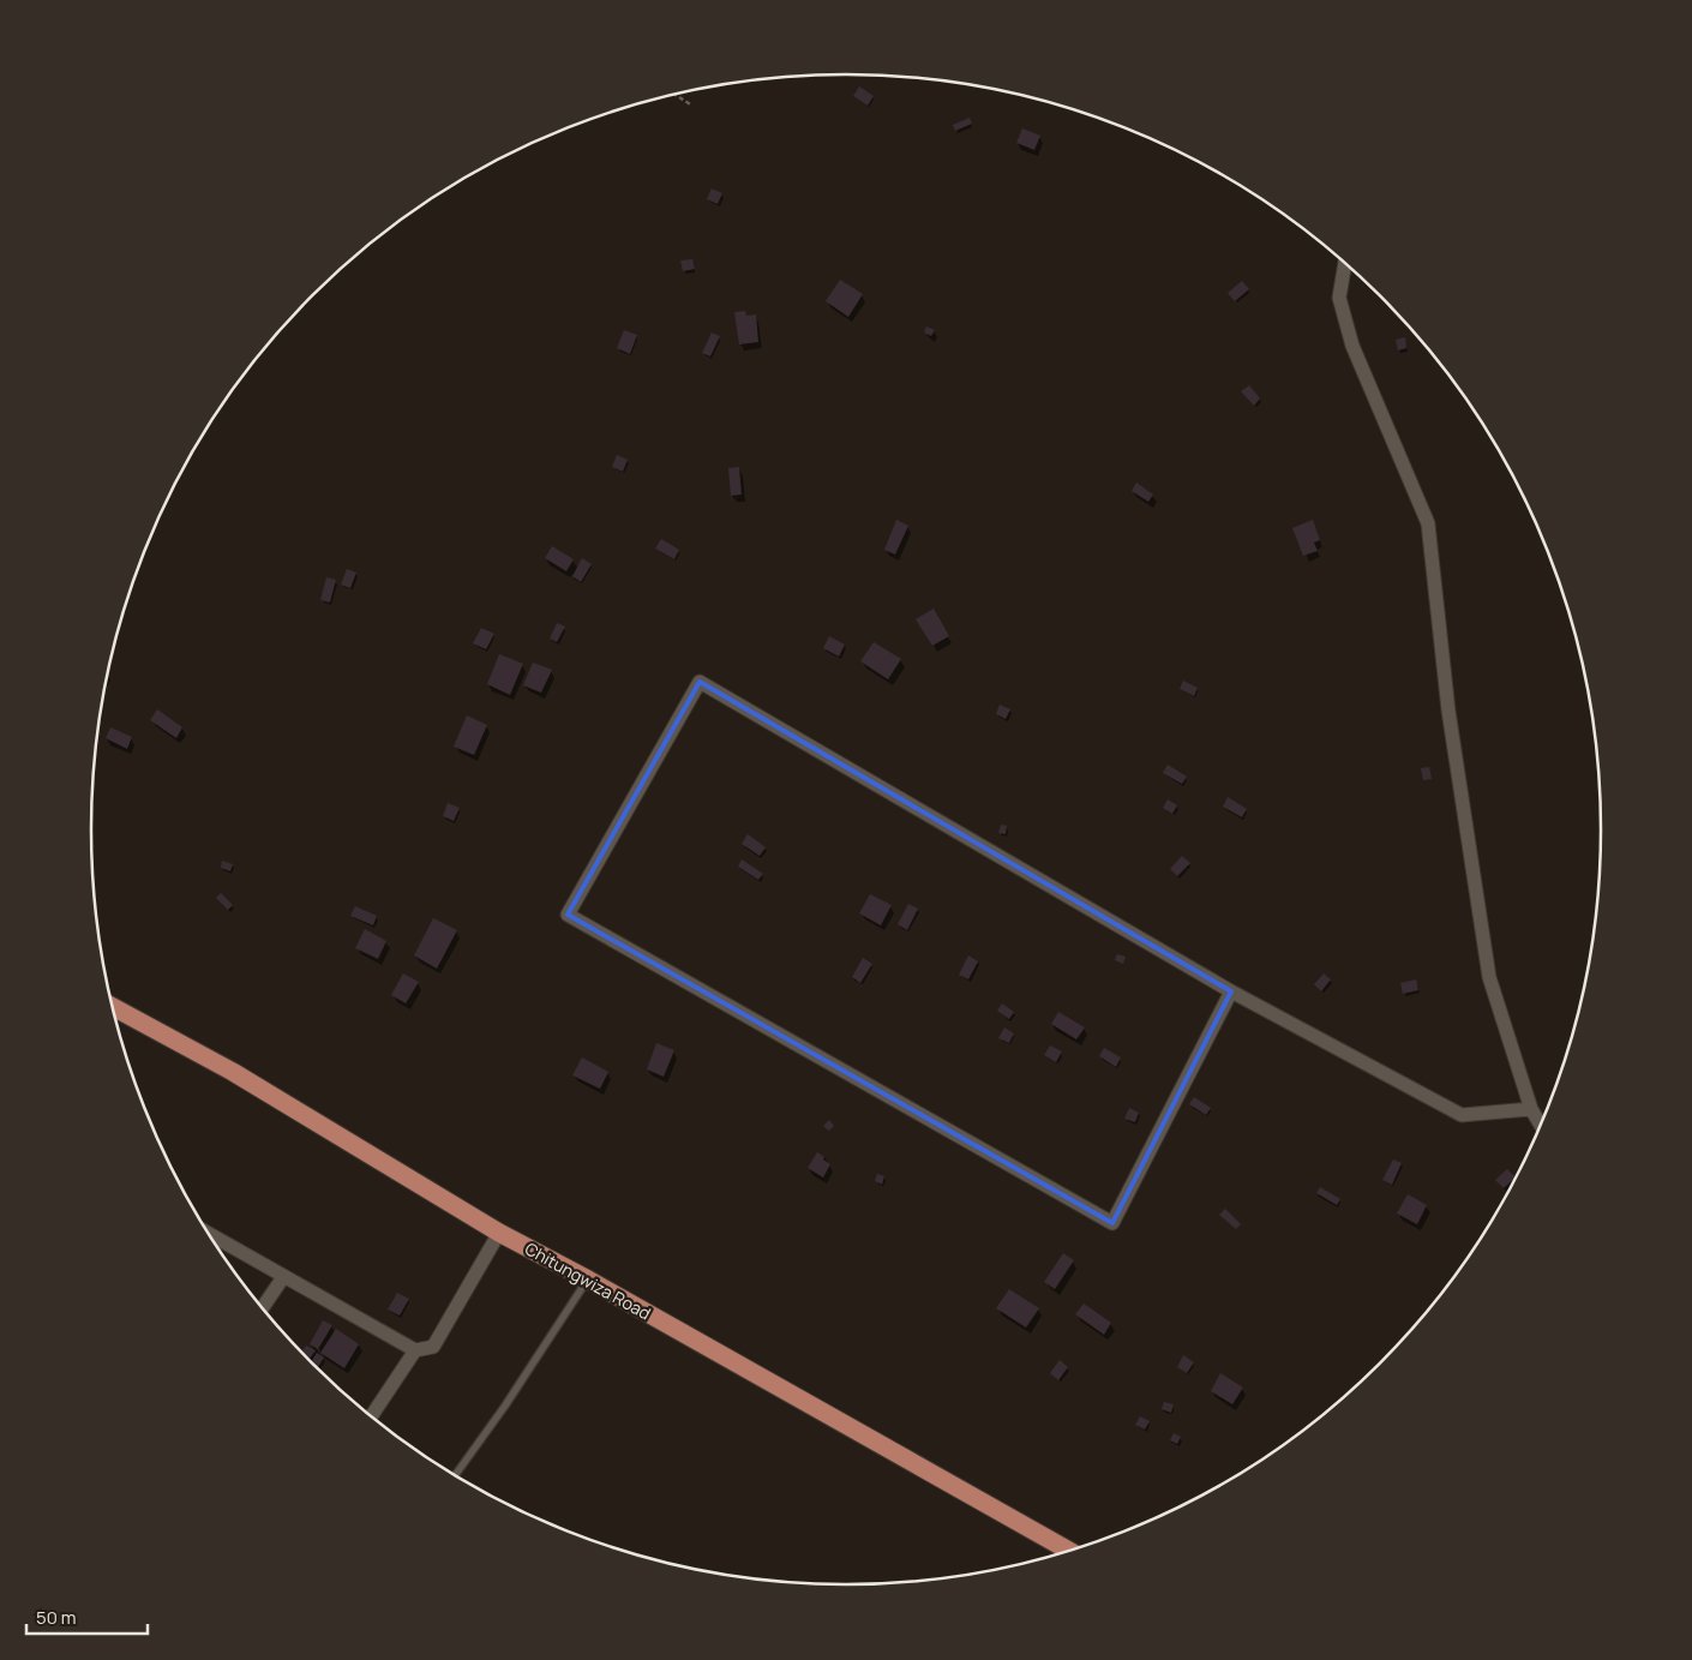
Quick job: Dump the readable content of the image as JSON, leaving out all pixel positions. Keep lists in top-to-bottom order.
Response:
{
  "streets": {
    "main road": ["Chitungwiza Road"]
  },
  "scale_bar": "50 m"
}
